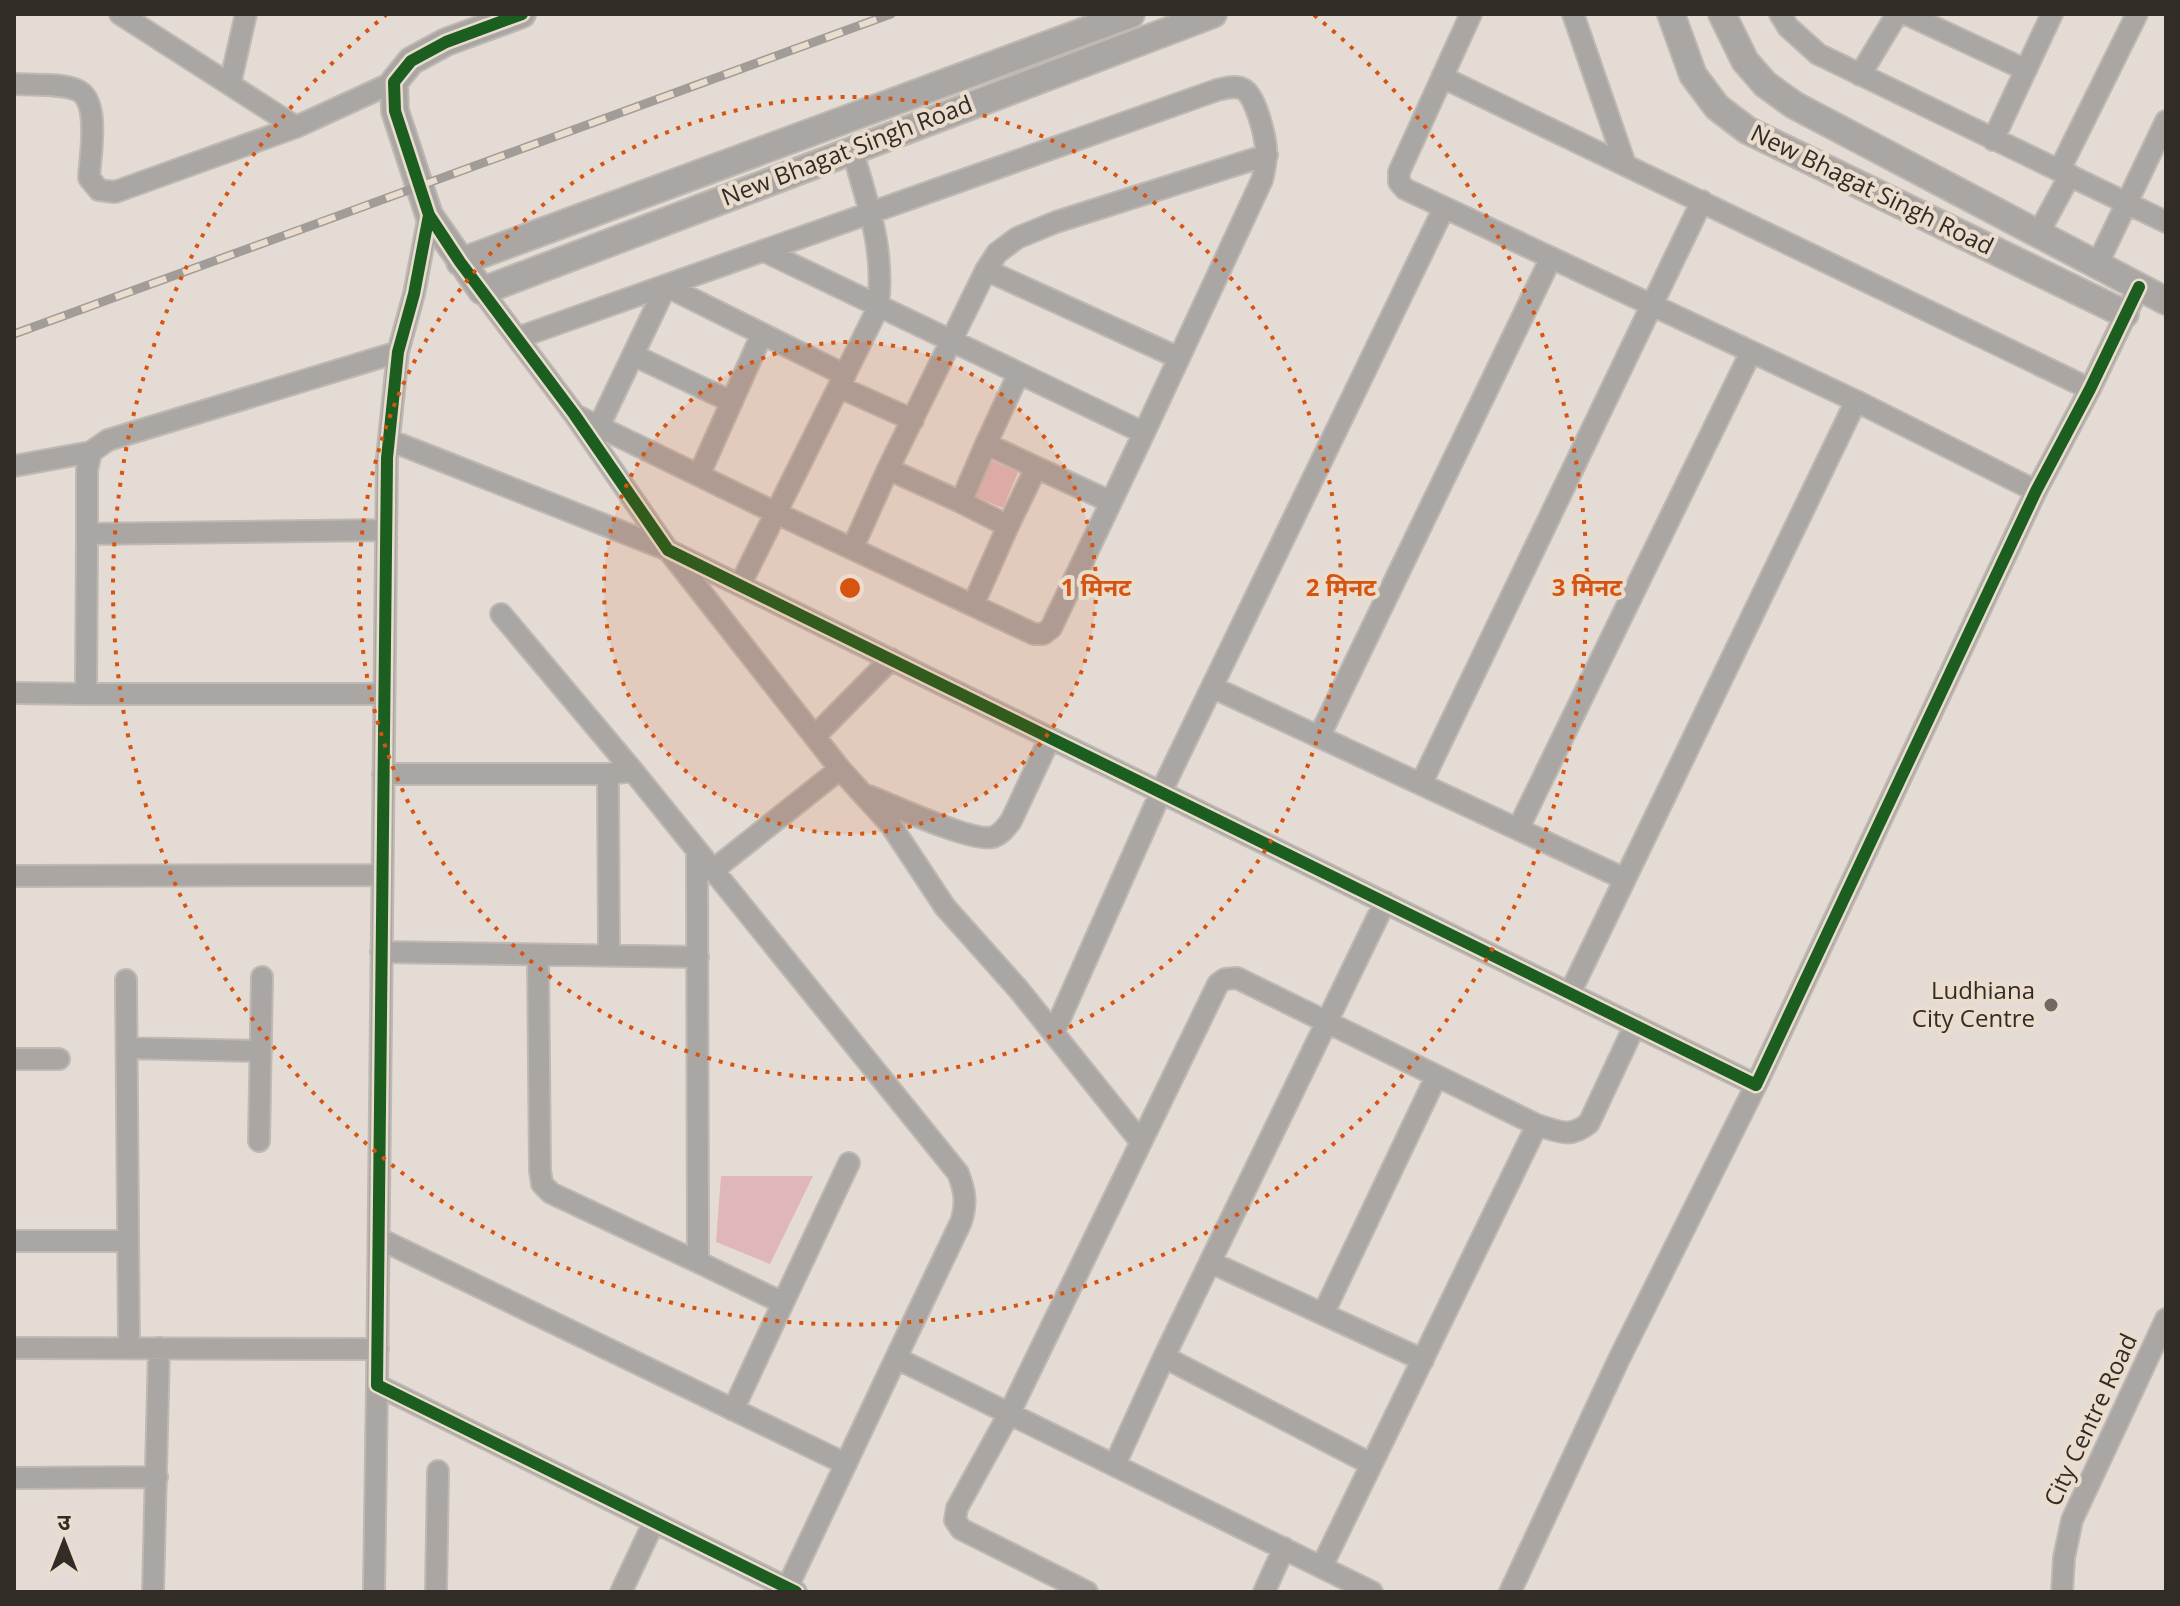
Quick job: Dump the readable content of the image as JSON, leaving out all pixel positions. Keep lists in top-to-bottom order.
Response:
{
  "streets": {
    "street": ["New Bhagat Singh Road", "City Centre Road"]
  },
  "places": ["Ludhiana City Centre"],
  "north": "top",
  "rings": ["1 मिनट", "2 मिनट", "3 मिनट"]
}
